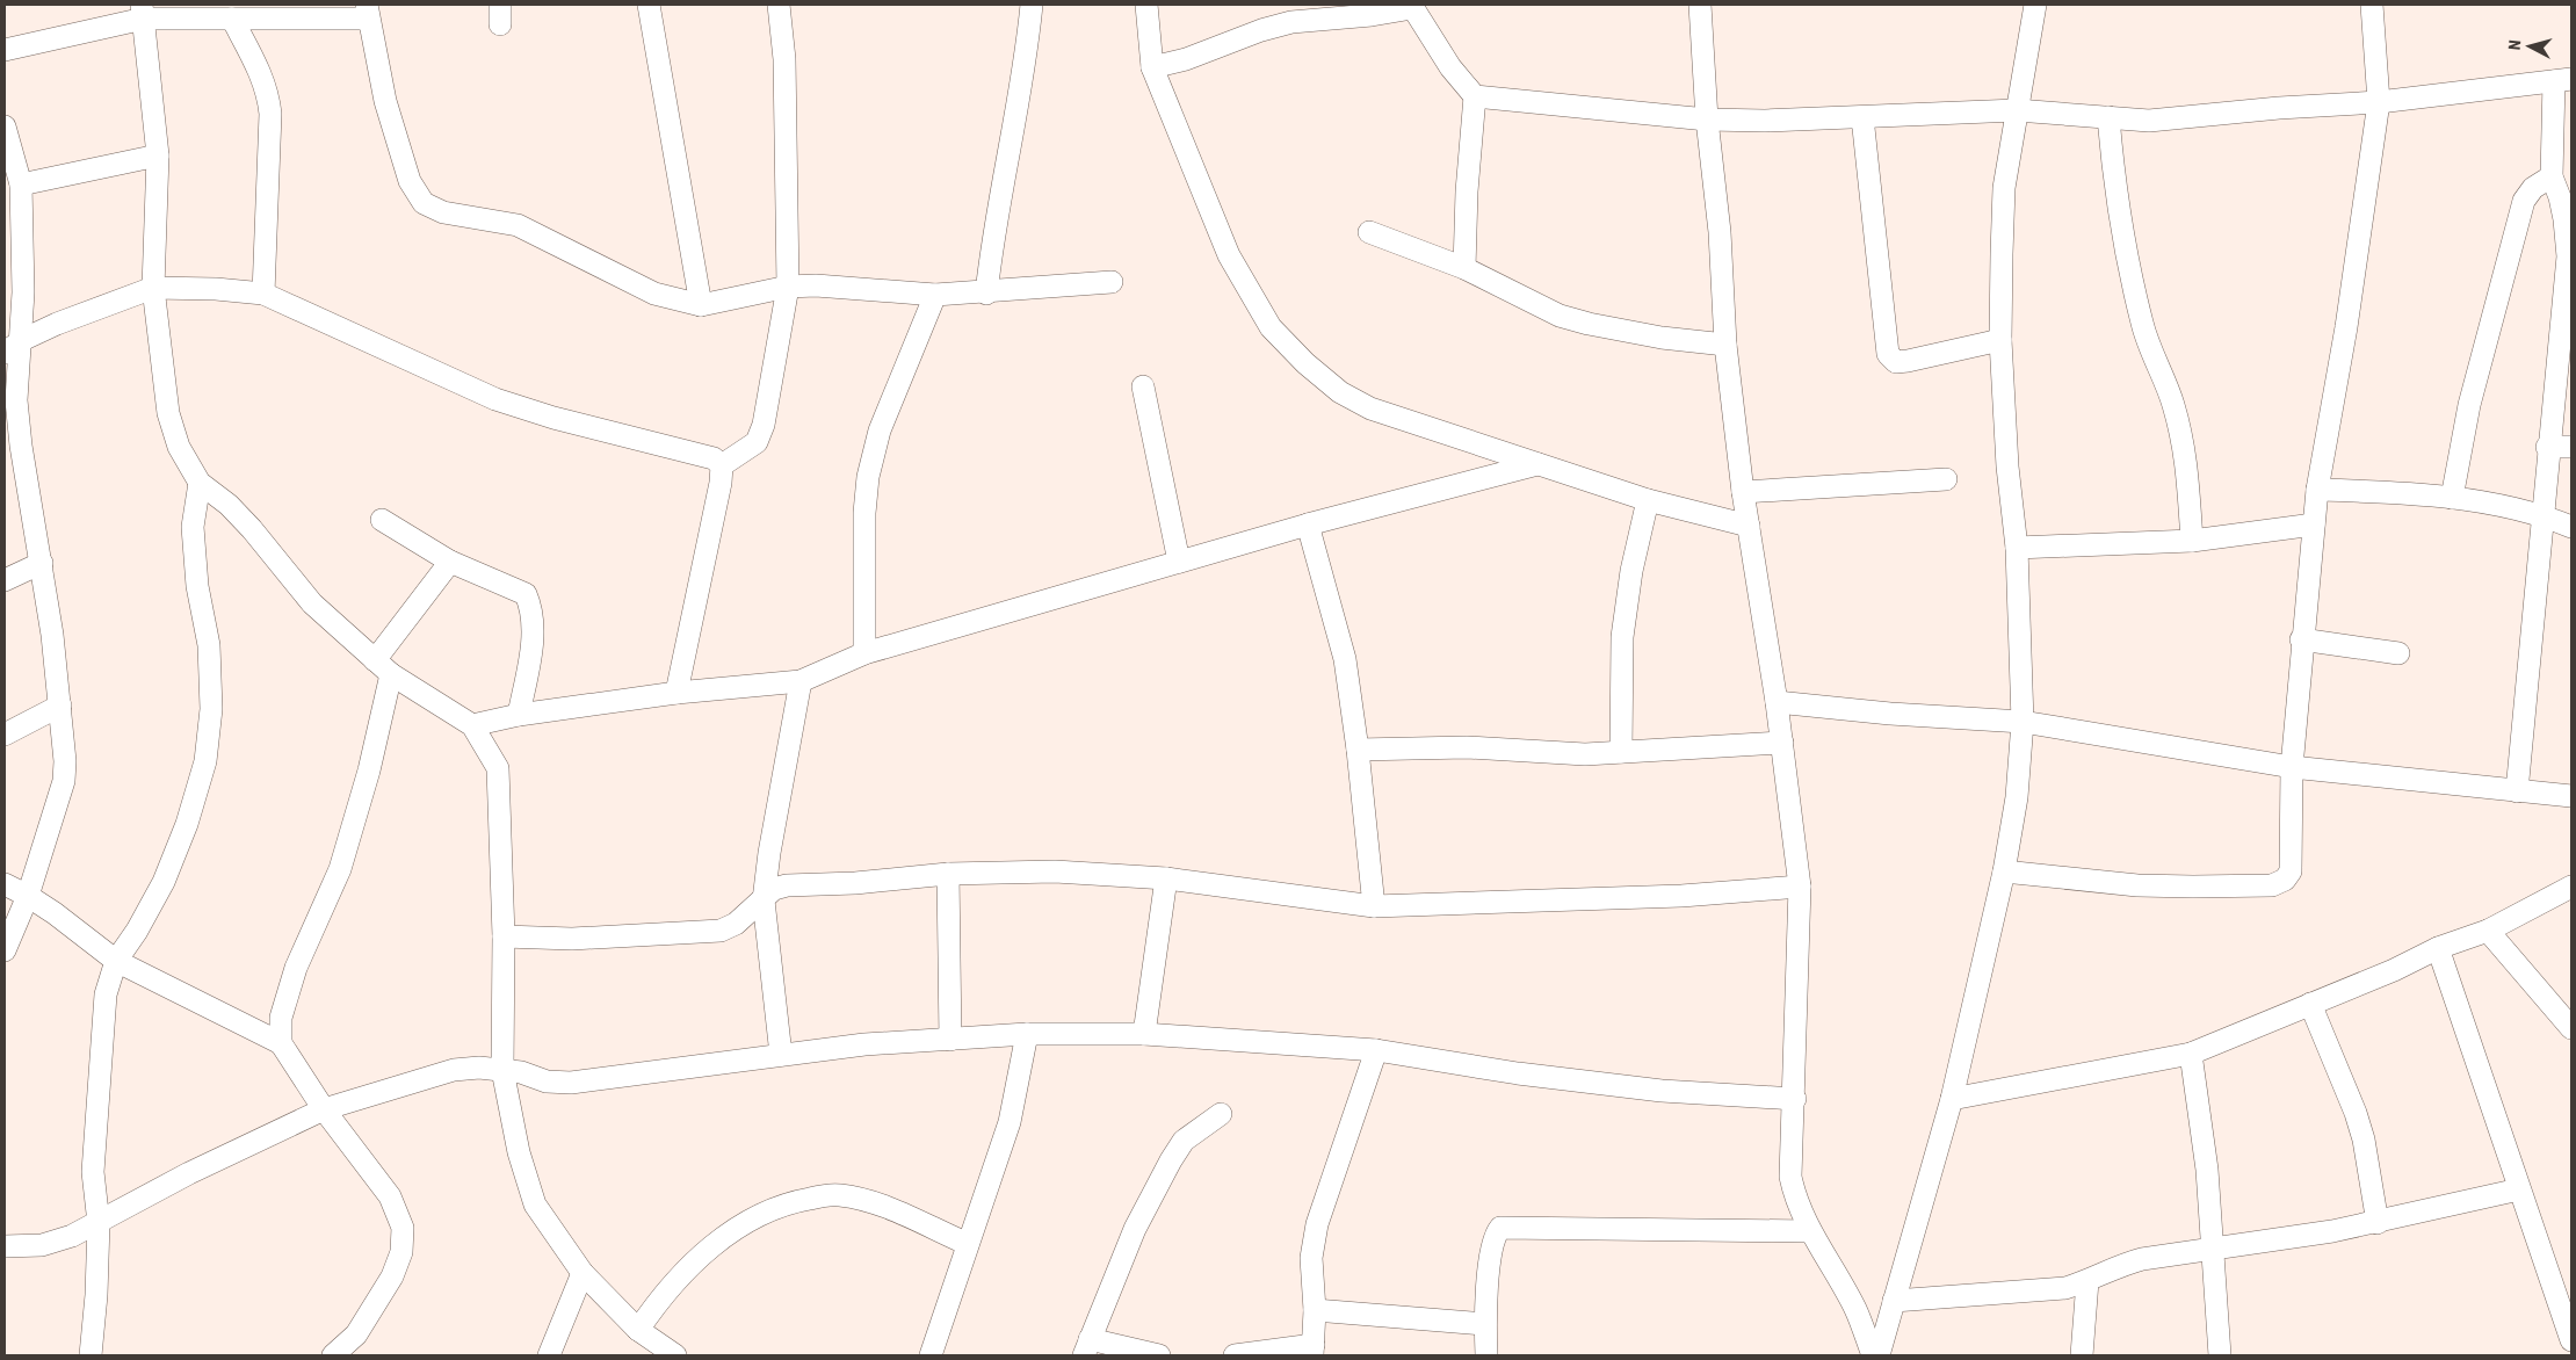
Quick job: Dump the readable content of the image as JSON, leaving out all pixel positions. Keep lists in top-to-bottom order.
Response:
{
  "north": "left"
}
